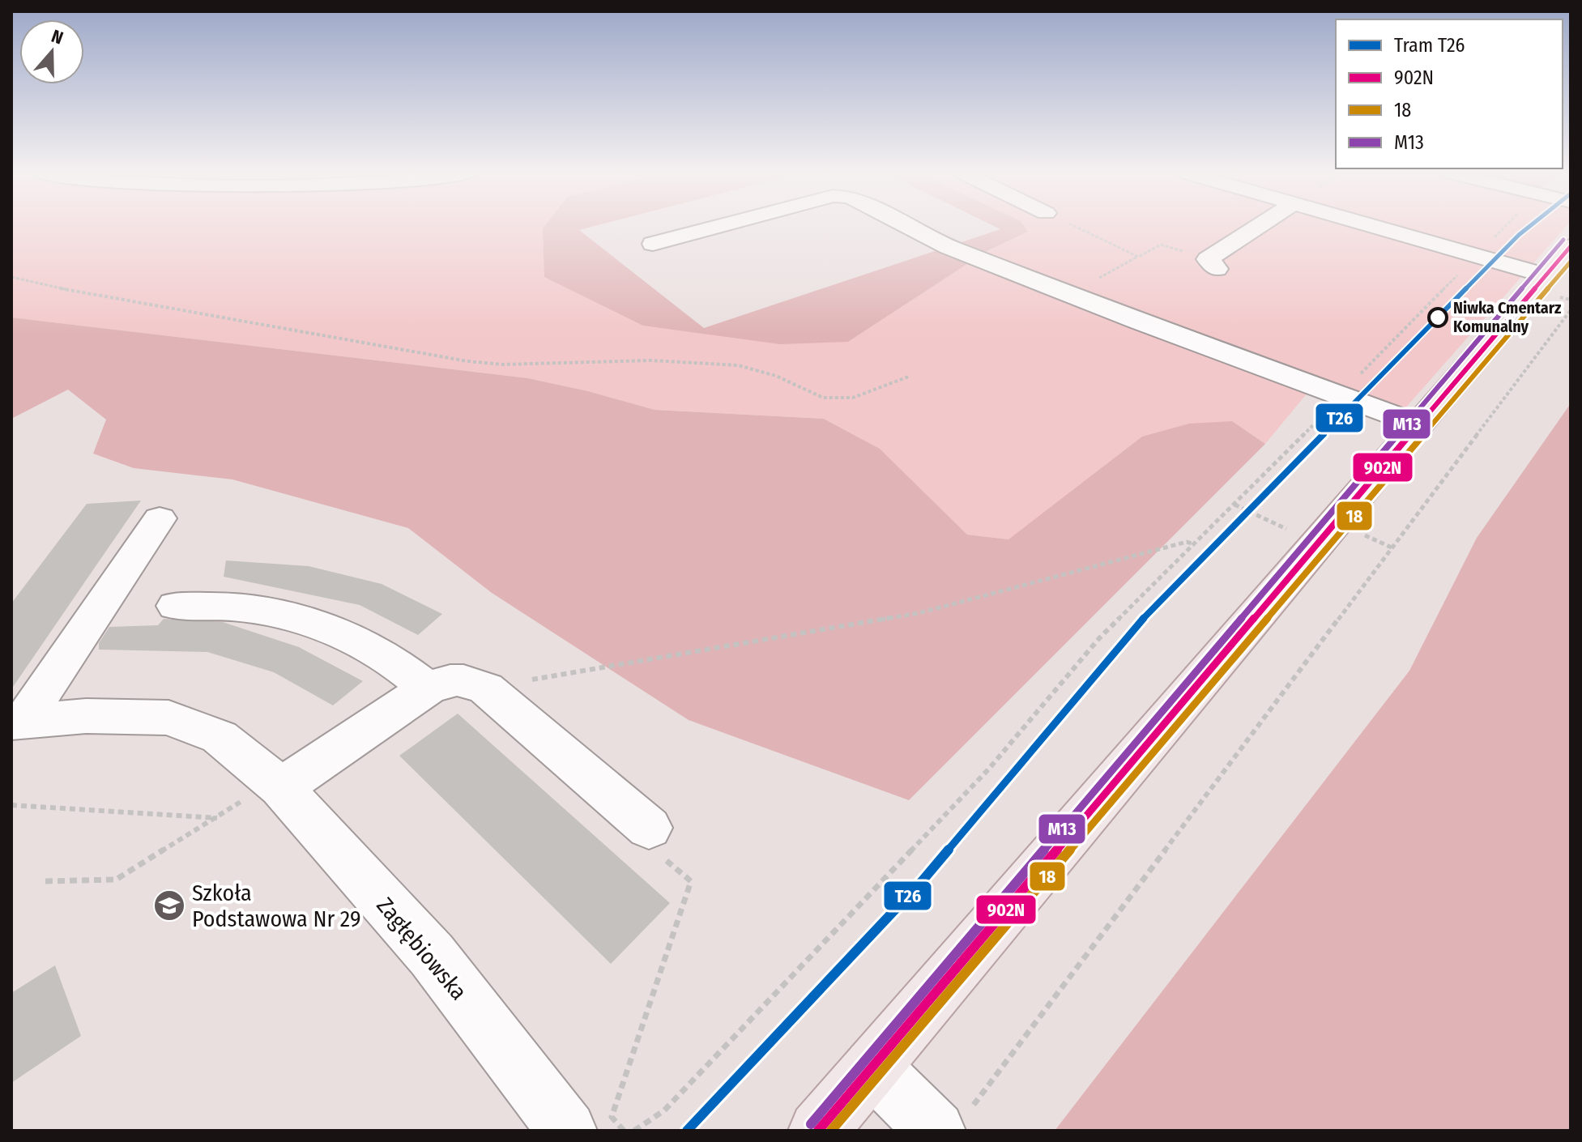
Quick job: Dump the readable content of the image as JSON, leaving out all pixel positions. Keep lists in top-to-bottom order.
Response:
{
  "streets": {
    "street": ["Zagłębiowska"]
  },
  "places": {
    "other": ["Niwka Cmentarz Komunalny"],
    "school or university": ["Szkoła Podstawowa Nr 29"]
  },
  "lines": [
    "tram line T26",
    "transit line M13",
    "transit line 902N",
    "transit line 18"
  ],
  "legend": [
    "Tram T26",
    "902N",
    "18",
    "M13"
  ],
  "north": "top"
}
